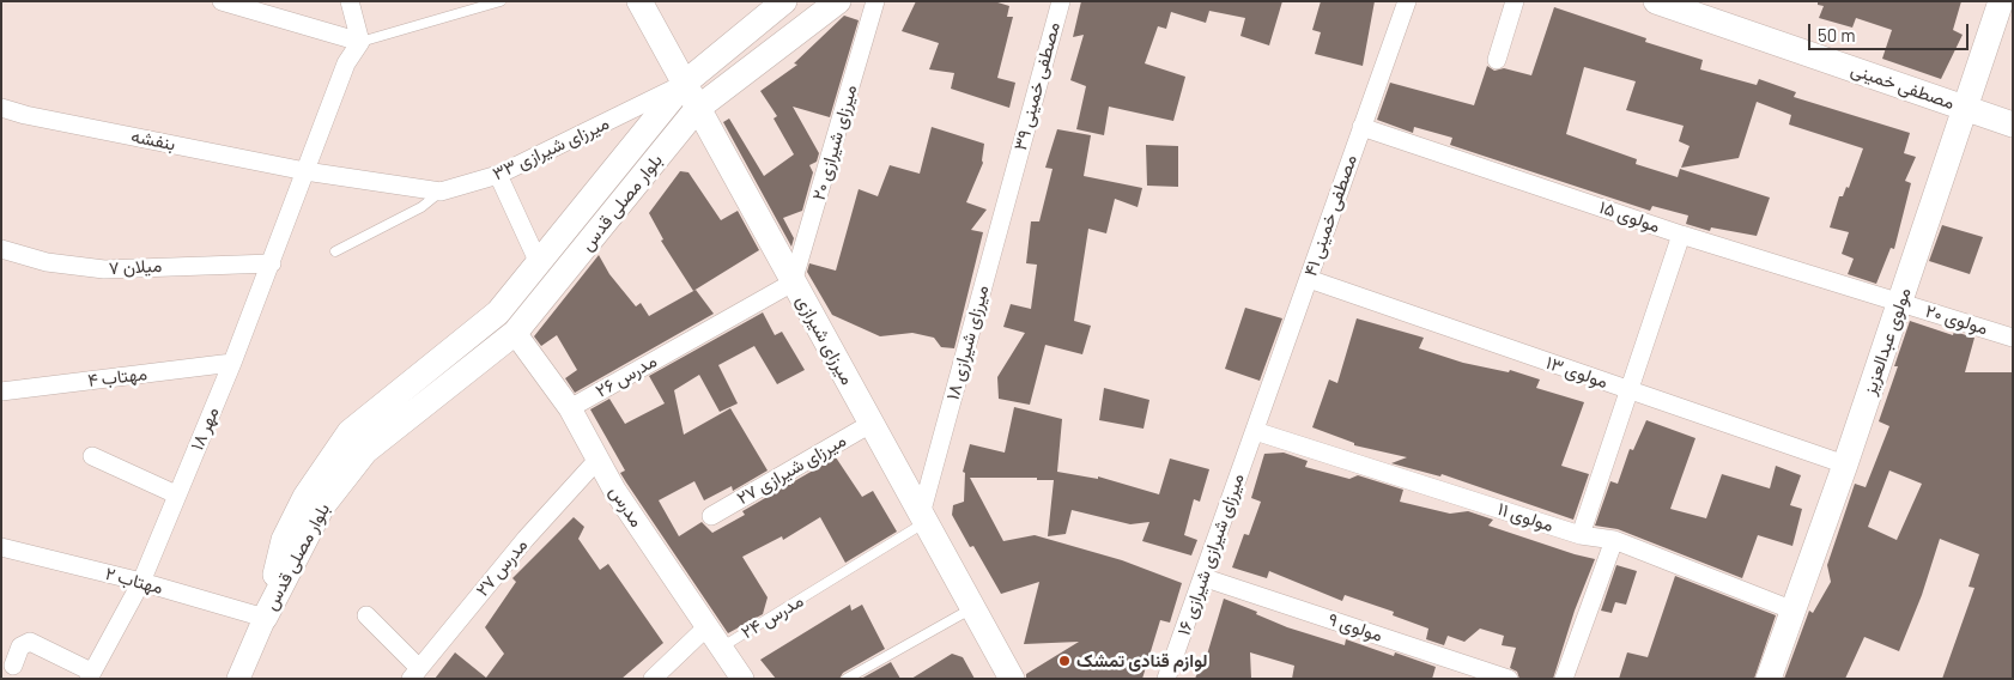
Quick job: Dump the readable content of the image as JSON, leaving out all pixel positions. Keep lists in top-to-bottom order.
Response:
{
  "streets": {
    "main road": [
      "مصطفی خمینی",
      "بلوار مصلی قدس",
      "میرزای شیرازی",
      "مولوی عبدالعزیز"
    ],
    "street": [
      "مصطفی خمینی ۳۹",
      "بنفشه",
      "میرزای شیرازی ۲۰",
      "میرزای شیرازی ۳۳",
      "مصطفی خمینی ۴۱",
      "مولوی ۱۵",
      "میلان ۷",
      "مولوی ۲۰",
      "میرزای شیرازی ۱۸",
      "مولوی ۱۳",
      "مدرس ۲۶",
      "مهتاب ۴",
      "مهر ۱۸",
      "میرزای شیرازی ۲۷",
      "مدرس",
      "مولوی ۱۱",
      "میرزای شیرازی شیرازی ۱۶",
      "مدرس ۲۷",
      "مهتاب ۲",
      "مولوی ۹"
    ],
    "lane": ["مدرس ۲۴"]
  },
  "crossings": [
    ["مصطفی خمینی ۳۹", "میرزای شیرازی ۱۸"],
    ["مصطفی خمینی", "مولوی عبدالعزیز"],
    ["بنفشه", "میرزای شیرازی ۳۳"],
    ["بنفشه", "مهر ۱۸"],
    ["میرزای شیرازی ۲۰", "میرزای شیرازی"],
    ["میرزای شیرازی ۲۰", "مدرس ۲۶"],
    ["میرزای شیرازی ۳۳", "بلوار مصلی قدس"],
    ["میرزای شیرازی ۳۳", "میرزای شیرازی"],
    ["میرزای شیرازی ۳۳", "مهر ۱۸"],
    ["بلوار مصلی قدس", "میرزای شیرازی"],
    ["بلوار مصلی قدس", "مدرس"],
    ["بلوار مصلی قدس", "مهتاب ۲"],
    ["مصطفی خمینی ۴۱", "مولوی ۱۵"],
    ["مصطفی خمینی ۴۱", "مولوی ۱۳"],
    ["مصطفی خمینی ۴۱", "مولوی ۱۱"],
    ["مصطفی خمینی ۴۱", "میرزای شیرازی شیرازی ۱۶"],
    ["مولوی ۱۵", "مولوی ۲۰"],
    ["مولوی ۱۵", "مولوی عبدالعزیز"],
    ["میلان ۷", "مهر ۱۸"],
    ["مولوی ۲۰", "مولوی عبدالعزیز"],
    ["میرزای شیرازی", "میرزای شیرازی ۱۸"],
    ["میرزای شیرازی", "مدرس ۲۶"],
    ["میرزای شیرازی", "میرزای شیرازی ۲۷"],
    ["میرزای شیرازی", "مدرس ۲۴"],
    ["مولوی عبدالعزیز", "مولوی ۱۳"],
    ["مولوی عبدالعزیز", "مولوی ۱۱"],
    ["میرزای شیرازی ۱۸", "مدرس ۲۴"],
    ["مدرس ۲۶", "مدرس"],
    ["مهتاب ۴", "مهر ۱۸"],
    ["مهر ۱۸", "مهتاب ۲"],
    ["مدرس", "مدرس ۲۷"],
    ["مدرس", "مدرس ۲۴"],
    ["مولوی ۱۱", "میرزای شیرازی شیرازی ۱۶"],
    ["میرزای شیرازی شیرازی ۱۶", "مولوی ۹"]
  ],
  "places": ["لوازم قنادی تمشک"],
  "scale_bar": "50 m"
}
